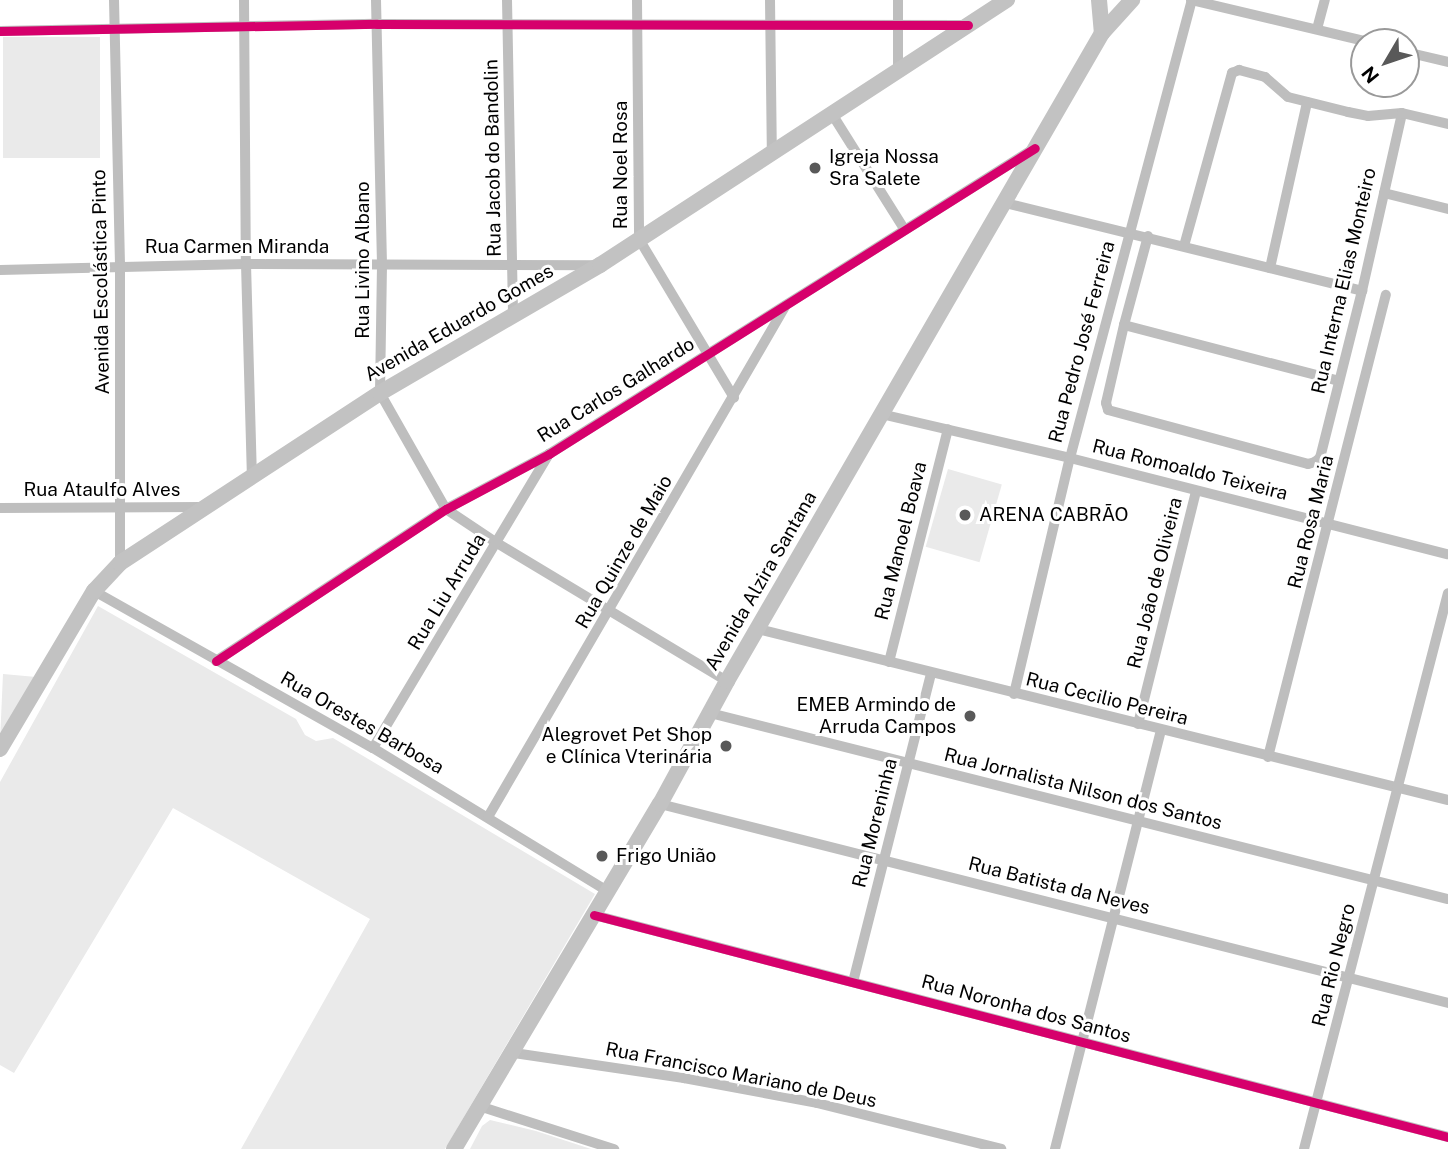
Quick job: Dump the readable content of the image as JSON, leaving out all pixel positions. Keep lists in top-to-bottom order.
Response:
{
  "streets": {
    "main road": ["Avenida Eduardo Gomes", "Avenida Alzira Santana"],
    "street": [
      "Rua Jacob do Bandolin",
      "Rua Noel Rosa",
      "Rua Carmen Miranda",
      "Rua Livino Albano",
      "Rua Interna Elias Monteiro",
      "Avenida Escolástica Pinto",
      "Rua Pedro José Ferreira",
      "Rua Carlos Galhardo",
      "Rua Romoaldo Teixeira",
      "Rua Ataulfo Alves",
      "Rua Rosa Maria",
      "Rua Manoel Boava",
      "Rua Quinze de Maio",
      "Rua João de Oliveira",
      "Rua Liu Arruda",
      "Rua Cecilio Pereira",
      "Rua Orestes Barbosa",
      "Rua Jornalista Nilson dos Santos",
      "Rua Moreninha",
      "Rua Batista da Neves",
      "Rua Rio Negro",
      "Rua Noronha dos Santos",
      "Rua Francisco Mariano de Deus"
    ]
  },
  "crossings": [
    ["Rua Jacob do Bandolin", "Rua Carmen Miranda"],
    ["Rua Jacob do Bandolin", "Avenida Eduardo Gomes"],
    ["Rua Noel Rosa", "Avenida Eduardo Gomes"],
    ["Rua Noel Rosa", "Rua Carlos Galhardo"],
    ["Rua Noel Rosa", "Rua Quinze de Maio"],
    ["Rua Carmen Miranda", "Rua Livino Albano"],
    ["Rua Carmen Miranda", "Avenida Escolástica Pinto"],
    ["Rua Carmen Miranda", "Avenida Eduardo Gomes"],
    ["Rua Livino Albano", "Avenida Eduardo Gomes"],
    ["Avenida Escolástica Pinto", "Avenida Eduardo Gomes"],
    ["Avenida Escolástica Pinto", "Rua Ataulfo Alves"],
    ["Avenida Eduardo Gomes", "Rua Ataulfo Alves"],
    ["Avenida Eduardo Gomes", "Rua Orestes Barbosa"],
    ["Rua Pedro José Ferreira", "Rua Romoaldo Teixeira"],
    ["Rua Pedro José Ferreira", "Rua Cecilio Pereira"],
    ["Rua Carlos Galhardo", "Rua Quinze de Maio"],
    ["Rua Carlos Galhardo", "Avenida Alzira Santana"],
    ["Rua Carlos Galhardo", "Rua Liu Arruda"],
    ["Rua Carlos Galhardo", "Rua Orestes Barbosa"],
    ["Rua Romoaldo Teixeira", "Rua Rosa Maria"],
    ["Rua Romoaldo Teixeira", "Rua Manoel Boava"],
    ["Rua Romoaldo Teixeira", "Avenida Alzira Santana"],
    ["Rua Romoaldo Teixeira", "Rua João de Oliveira"],
    ["Rua Rosa Maria", "Rua Cecilio Pereira"],
    ["Rua Manoel Boava", "Rua Cecilio Pereira"],
    ["Rua Quinze de Maio", "Rua Orestes Barbosa"],
    ["Avenida Alzira Santana", "Rua Cecilio Pereira"],
    ["Avenida Alzira Santana", "Rua Orestes Barbosa"],
    ["Avenida Alzira Santana", "Rua Jornalista Nilson dos Santos"],
    ["Avenida Alzira Santana", "Rua Batista da Neves"],
    ["Avenida Alzira Santana", "Rua Noronha dos Santos"],
    ["Avenida Alzira Santana", "Rua Francisco Mariano de Deus"],
    ["Rua João de Oliveira", "Rua Cecilio Pereira"],
    ["Rua Liu Arruda", "Rua Orestes Barbosa"],
    ["Rua Cecilio Pereira", "Rua Moreninha"],
    ["Rua Cecilio Pereira", "Rua Rio Negro"],
    ["Rua Jornalista Nilson dos Santos", "Rua Moreninha"],
    ["Rua Jornalista Nilson dos Santos", "Rua Rio Negro"],
    ["Rua Moreninha", "Rua Batista da Neves"],
    ["Rua Moreninha", "Rua Noronha dos Santos"],
    ["Rua Batista da Neves", "Rua Rio Negro"],
    ["Rua Rio Negro", "Rua Noronha dos Santos"]
  ],
  "places": [
    "Igreja Nossa Sra Salete",
    "ARENA CABRÃO",
    "EMEB Armindo de Arruda Campos",
    "Alegrovet Pet Shop e Clínica Vterinária",
    "Frigo União"
  ],
  "north": "bottom left"
}
